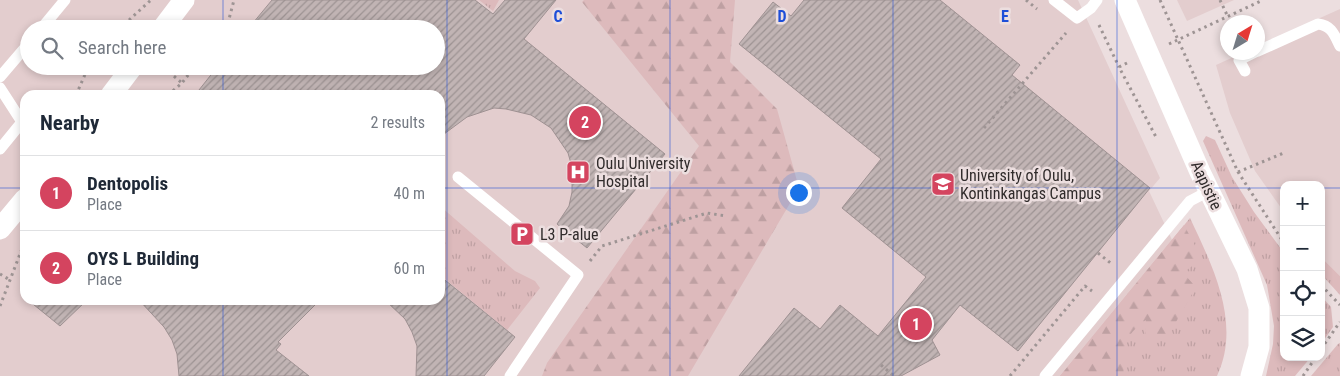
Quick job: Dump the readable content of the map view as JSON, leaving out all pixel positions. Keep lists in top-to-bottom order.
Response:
{
  "streets": {
    "street": ["Aapistie"]
  },
  "places": {
    "hospital": ["Oulu University Hospital"],
    "school or university": ["University of Oulu, Kontinkangas Campus"],
    "parking": ["L3 P-alue"]
  },
  "north": "top right",
  "page": {
    "search": "Search here",
    "heading": ["Nearby", "2 results"],
    "pins": ["2", "1"],
    "list": [
      {
        "mark": "1",
        "name": "Dentopolis",
        "note": "Place",
        "value": "40 m"
      },
      {
        "mark": "2",
        "name": "OYS L Building",
        "note": "Place",
        "value": "60 m"
      }
    ],
    "map_buttons": ["+", "−"]
  },
  "grid": {
    "columns": ["C", "D", "E"]
  }
}
